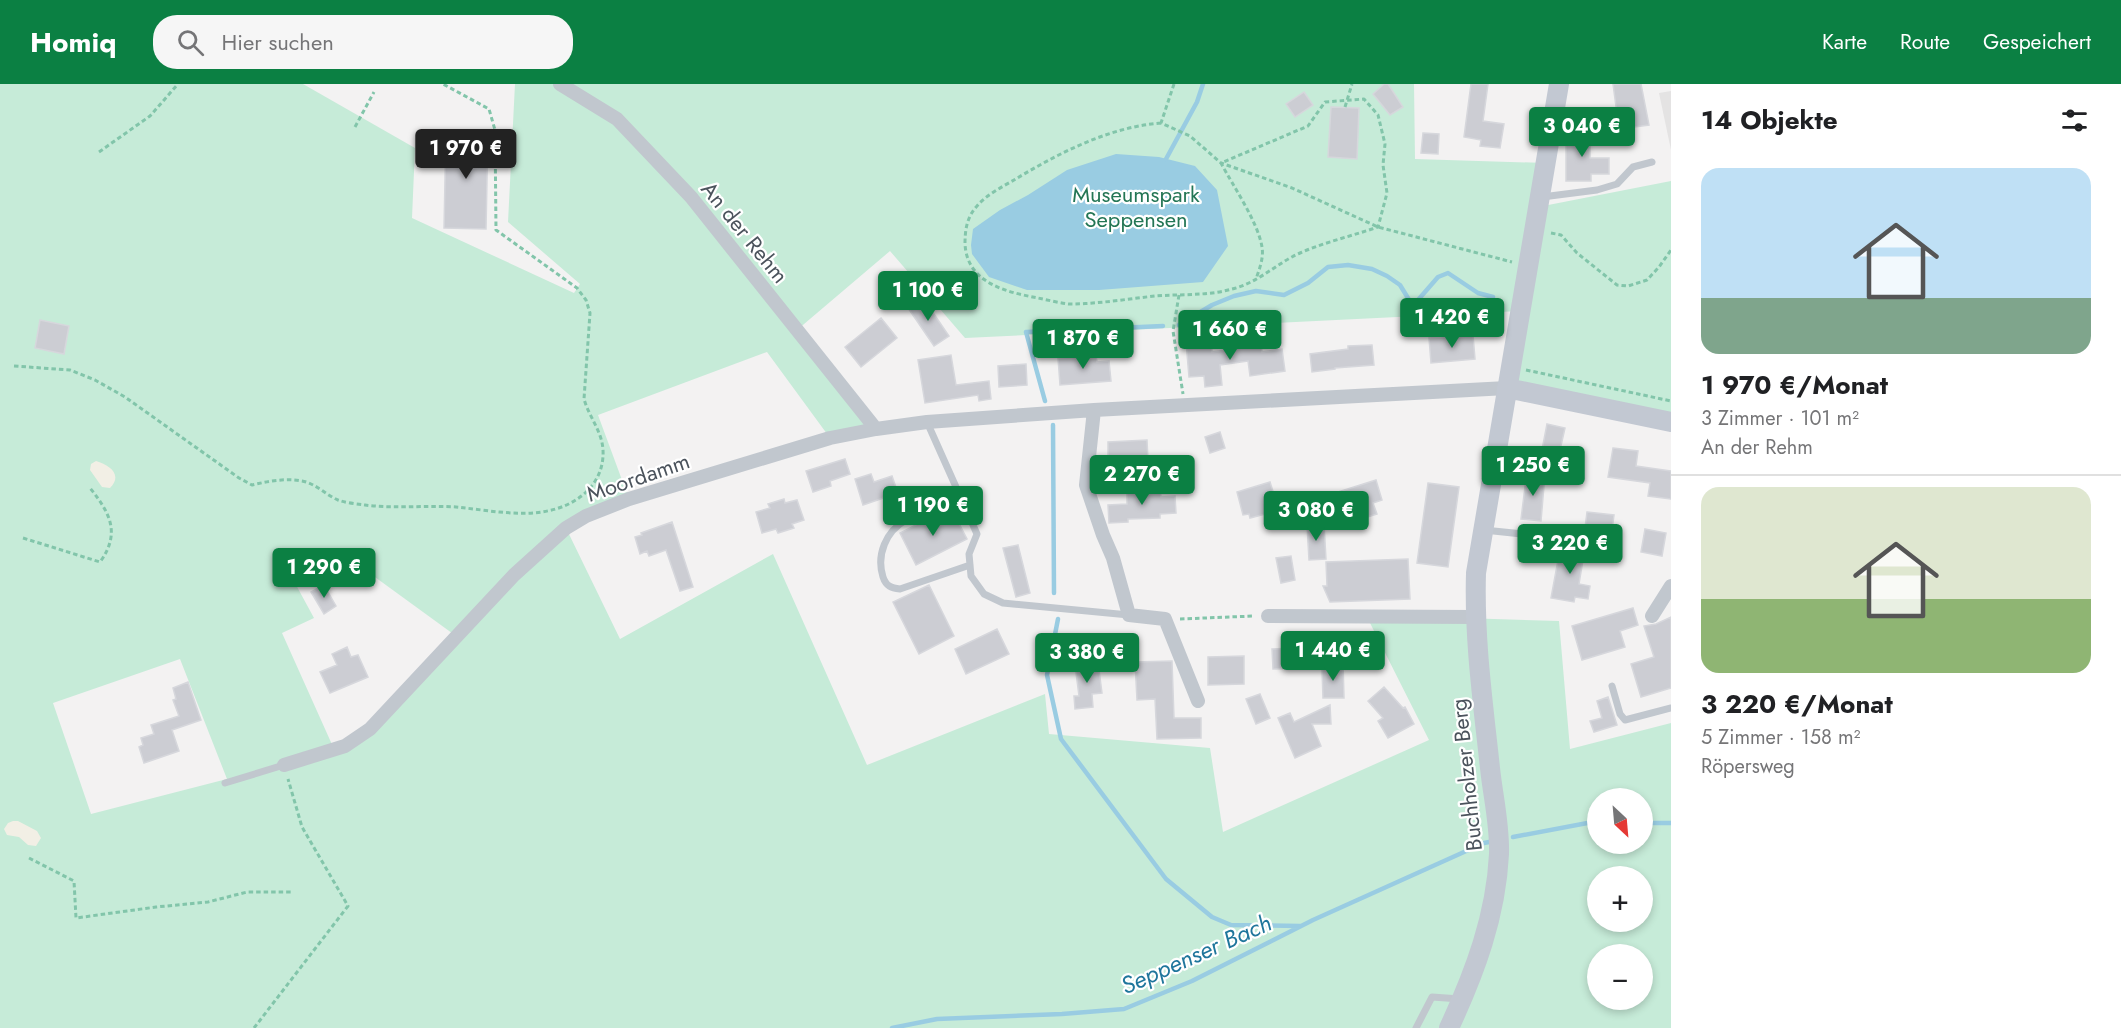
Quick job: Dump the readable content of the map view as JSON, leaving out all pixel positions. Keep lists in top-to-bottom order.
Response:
{
  "streets": {
    "main road": ["Buchholzer Berg"],
    "street": ["An der Rehm", "Moordamm"]
  },
  "crossings": [
    ["An der Rehm", "Moordamm"],
    ["Moordamm", "Buchholzer Berg"]
  ],
  "water": ["Seppenser Bach"],
  "parks": ["Museumspark Seppensen"],
  "north": "bottom right",
  "page": {
    "header": "Homiq",
    "search": "Hier suchen",
    "nav": ["Karte", "Route", "Gespeichert"],
    "heading": "14 Objekte",
    "price": [
      "3 040 €",
      "1 970 €",
      "1 100 €",
      "1 420 €",
      "1 660 €",
      "1 870 €",
      "1 250 €",
      "2 270 €",
      "1 190 €",
      "3 080 €",
      "3 220 €",
      "1 290 €",
      "1 440 €",
      "3 380 €"
    ],
    "list": [
      {
        "name": "1 970 €/Monat",
        "note": "3 Zimmer · 101 m² · An der Rehm"
      },
      {
        "name": "3 220 €/Monat",
        "note": "5 Zimmer · 158 m² · Röpersweg"
      }
    ],
    "map_buttons": ["+", "−"]
  }
}
